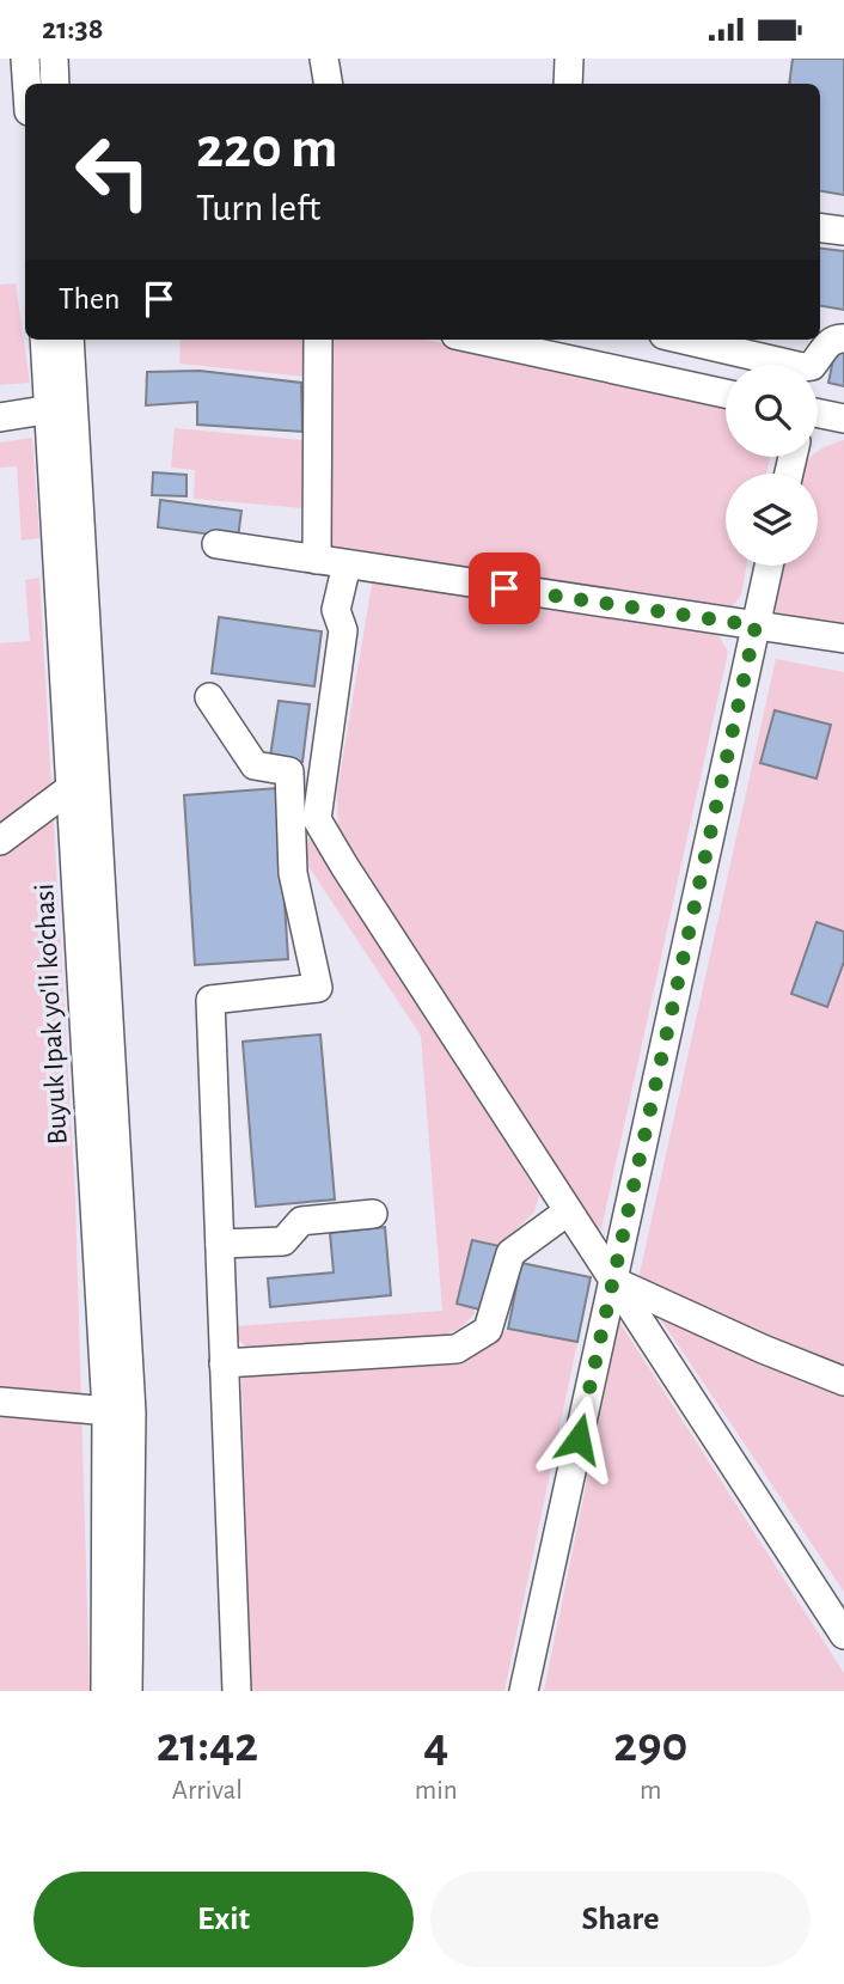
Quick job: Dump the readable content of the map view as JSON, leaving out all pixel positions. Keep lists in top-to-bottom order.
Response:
{
  "streets": {
    "street": ["Buyuk Ipak yo'li ko'chasi"]
  },
  "page": {
    "status": "21:38",
    "turn": ["220 m", "Turn left"],
    "then": "Then",
    "eta": [
      "21:42",
      "Arrival",
      "4",
      "min",
      "290",
      "m"
    ],
    "buttons": ["Exit", "Share"]
  }
}
